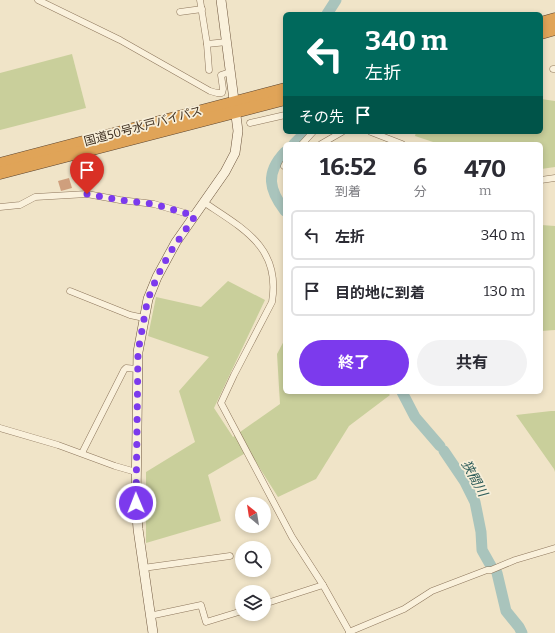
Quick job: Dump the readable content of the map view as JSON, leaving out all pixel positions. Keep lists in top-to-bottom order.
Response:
{
  "streets": {
    "highway": ["国道50号水戸バイパス"]
  },
  "water": ["狭間川"],
  "north": "top left",
  "page": {
    "turn": ["340 m", "左折"],
    "then": "その先",
    "eta": [
      "16:52",
      "到着",
      "6",
      "分",
      "470",
      "m"
    ],
    "list": [
      {
        "name": "左折",
        "value": "340 m"
      },
      {
        "name": "目的地に到着",
        "value": "130 m"
      }
    ],
    "buttons": ["終了", "共有"]
  }
}
